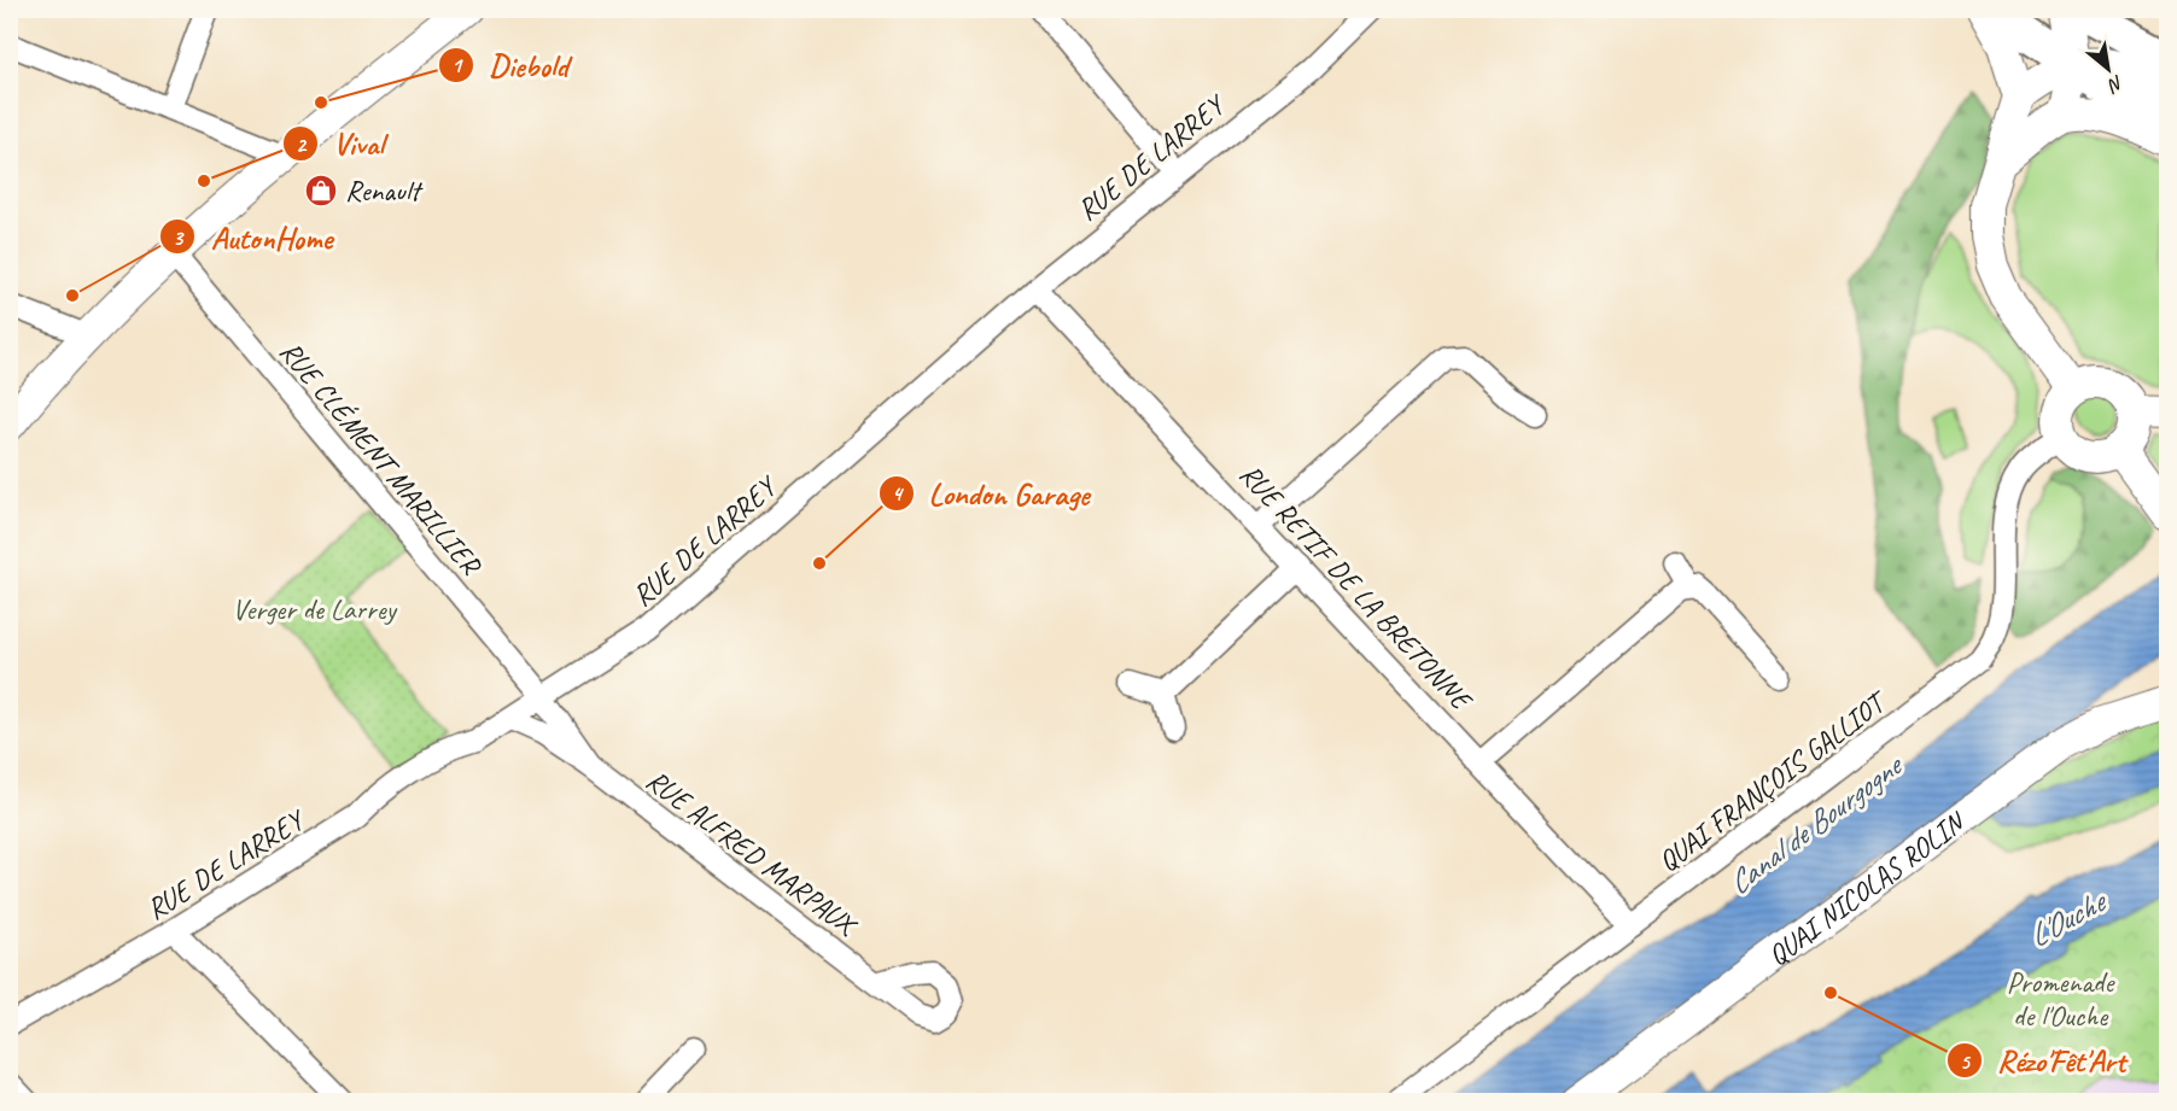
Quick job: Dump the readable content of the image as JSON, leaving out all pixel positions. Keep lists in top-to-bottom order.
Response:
{
  "streets": {
    "street": [
      "RUE DE LARREY",
      "RUE CLÉMENT MARILLIER",
      "RUE RETIF DE LA BRETONNE",
      "QUAI FRANÇOIS GALLIOT",
      "RUE ALFRED MARPAUX",
      "QUAI NICOLAS ROLIN"
    ]
  },
  "crossings": [
    ["RUE DE LARREY", "RUE CLÉMENT MARILLIER"],
    ["RUE DE LARREY", "RUE RETIF DE LA BRETONNE"],
    ["RUE DE LARREY", "RUE ALFRED MARPAUX"],
    ["RUE CLÉMENT MARILLIER", "RUE ALFRED MARPAUX"],
    ["RUE RETIF DE LA BRETONNE", "QUAI FRANÇOIS GALLIOT"]
  ],
  "water": ["Canal de Bourgogne", "L'Ouche"],
  "parks": ["Verger de Larrey", "Promenade de l'Ouche"],
  "places": {
    "other": [
      "Diebold",
      "Vival",
      "AutonHome",
      "London Garage",
      "Rézo'Fêt'Art"
    ],
    "shop": ["Renault"]
  },
  "north": "bottom right"
}
